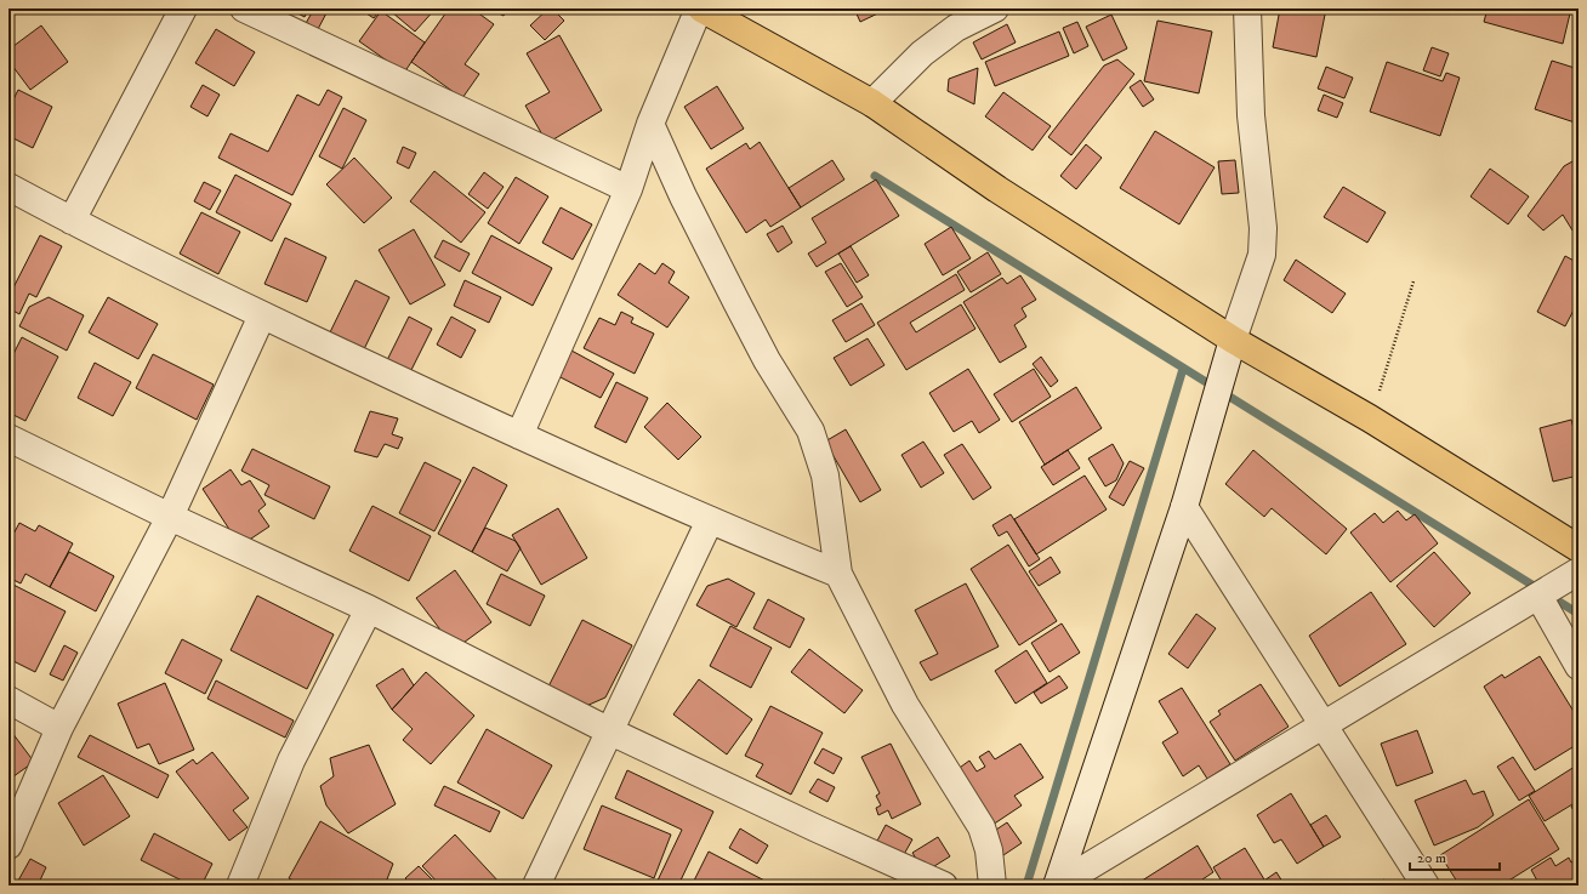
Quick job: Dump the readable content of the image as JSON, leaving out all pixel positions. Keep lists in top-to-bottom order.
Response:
{
  "scale_bar": "20 m"
}
